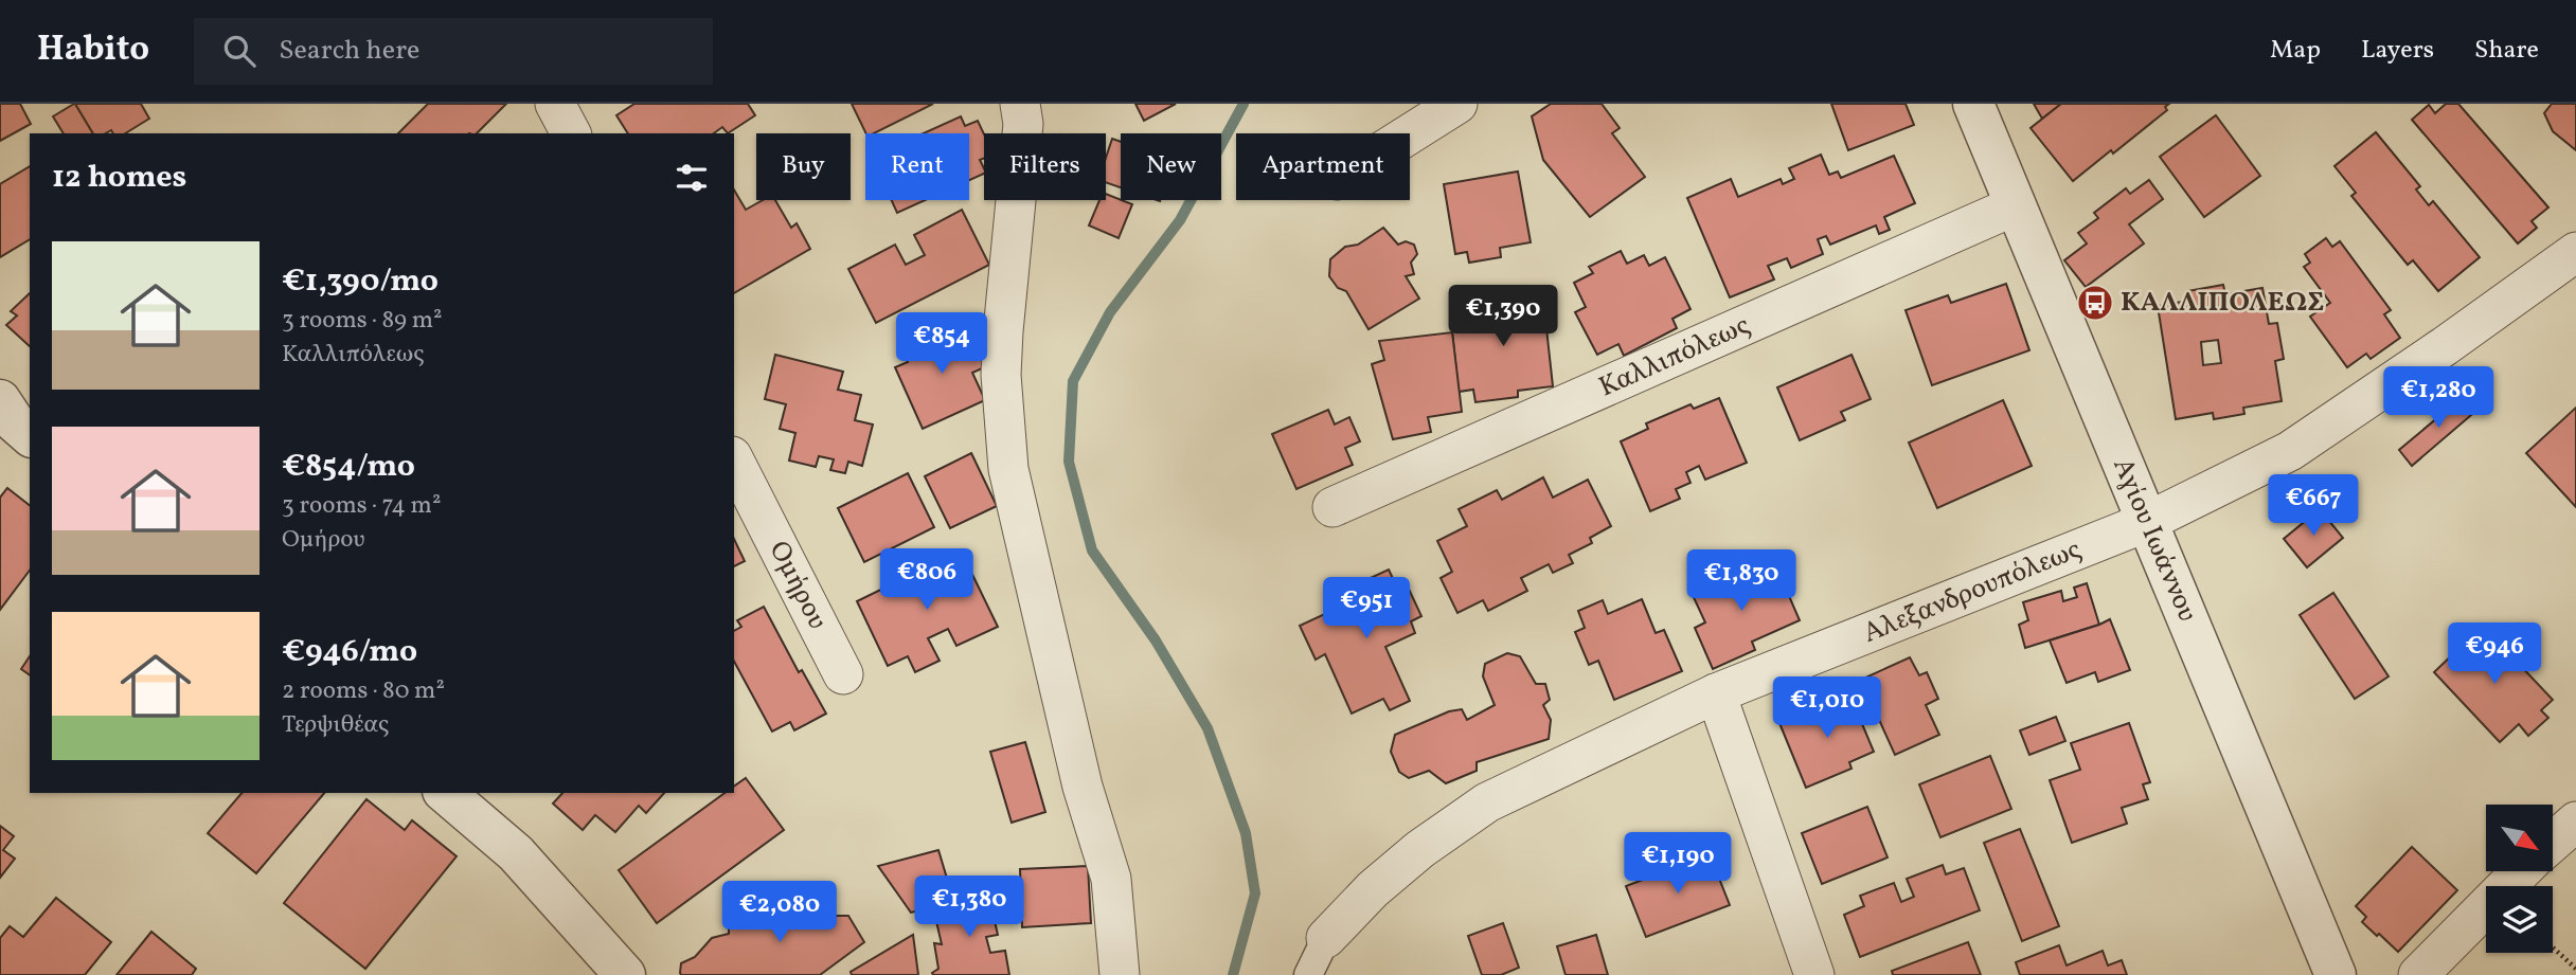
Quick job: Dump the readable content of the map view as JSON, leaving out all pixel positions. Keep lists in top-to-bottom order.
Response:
{
  "streets": {
    "street": [
      "Καλλιπόλεως",
      "Αγίου Ιωάννου",
      "Ομήρου",
      "Αλεξανδρουπόλεως"
    ]
  },
  "crossings": [
    ["Καλλιπόλεως", "Αγίου Ιωάννου"],
    ["Αγίου Ιωάννου", "Αλεξανδρουπόλεως"]
  ],
  "places": {
    "bus stop": ["ΚΑΛΛΙΠΟΛΕΩΣ"]
  },
  "north": "bottom right",
  "page": {
    "header": "Habito",
    "search": "Search here",
    "nav": ["Map", "Layers", "Share"],
    "chip": [
      "Buy",
      "Rent",
      "Filters",
      "New",
      "Apartment"
    ],
    "heading": "12 homes",
    "list": [
      {
        "name": "€1,390/mo",
        "note": "3 rooms · 89 m² · Καλλιπόλεως"
      },
      {
        "name": "€854/mo",
        "note": "3 rooms · 74 m² · Ομήρου"
      },
      {
        "name": "€946/mo",
        "note": "2 rooms · 80 m² · Τερψιθέας"
      }
    ],
    "price": [
      "€1,390",
      "€854",
      "€1,280",
      "€667",
      "€806",
      "€1,830",
      "€951",
      "€946",
      "€1,010",
      "€1,190",
      "€1,380",
      "€2,080"
    ]
  }
}
